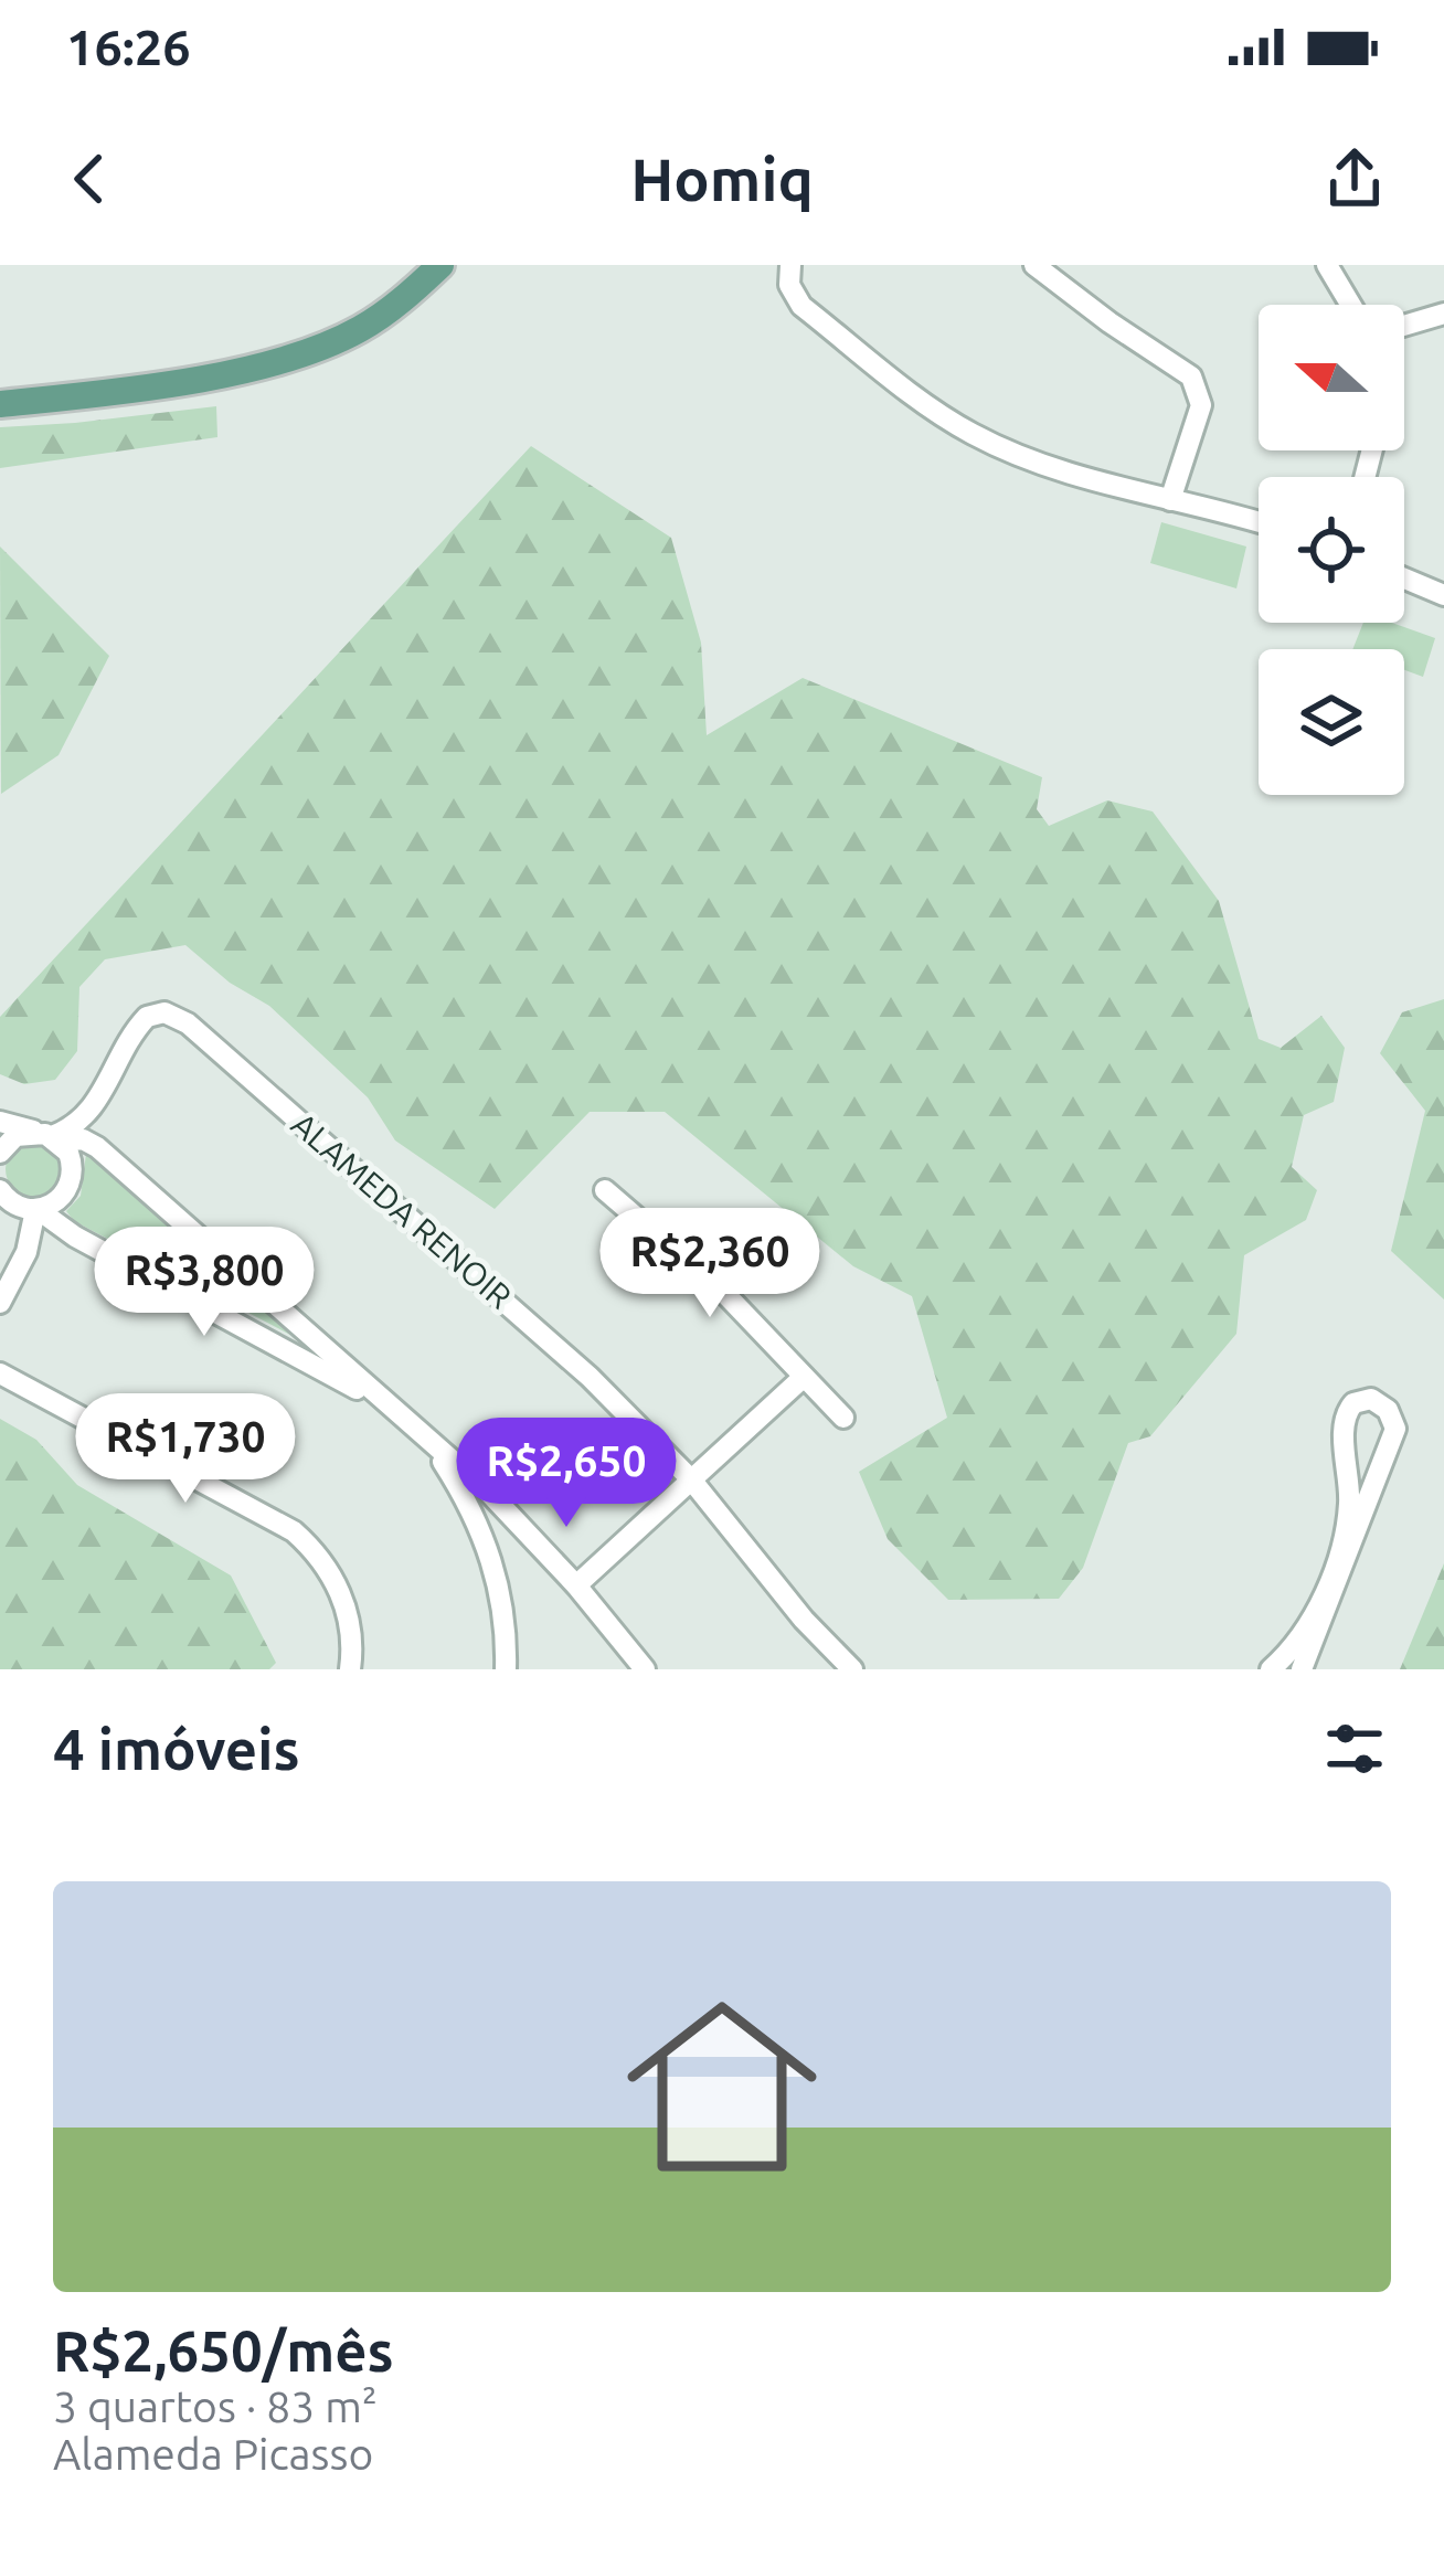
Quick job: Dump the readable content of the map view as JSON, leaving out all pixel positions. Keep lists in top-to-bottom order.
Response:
{
  "streets": {
    "street": ["ALAMEDA RENOIR"]
  },
  "north": "left",
  "page": {
    "status": "16:26",
    "header": "Homiq",
    "price": [
      "R$2,360",
      "R$3,800",
      "R$1,730",
      "R$2,650"
    ],
    "heading": "4 imóveis",
    "list": [
      {
        "name": "R$2,650/mês",
        "note": "3 quartos · 83 m² · Alameda Picasso"
      }
    ]
  }
}
